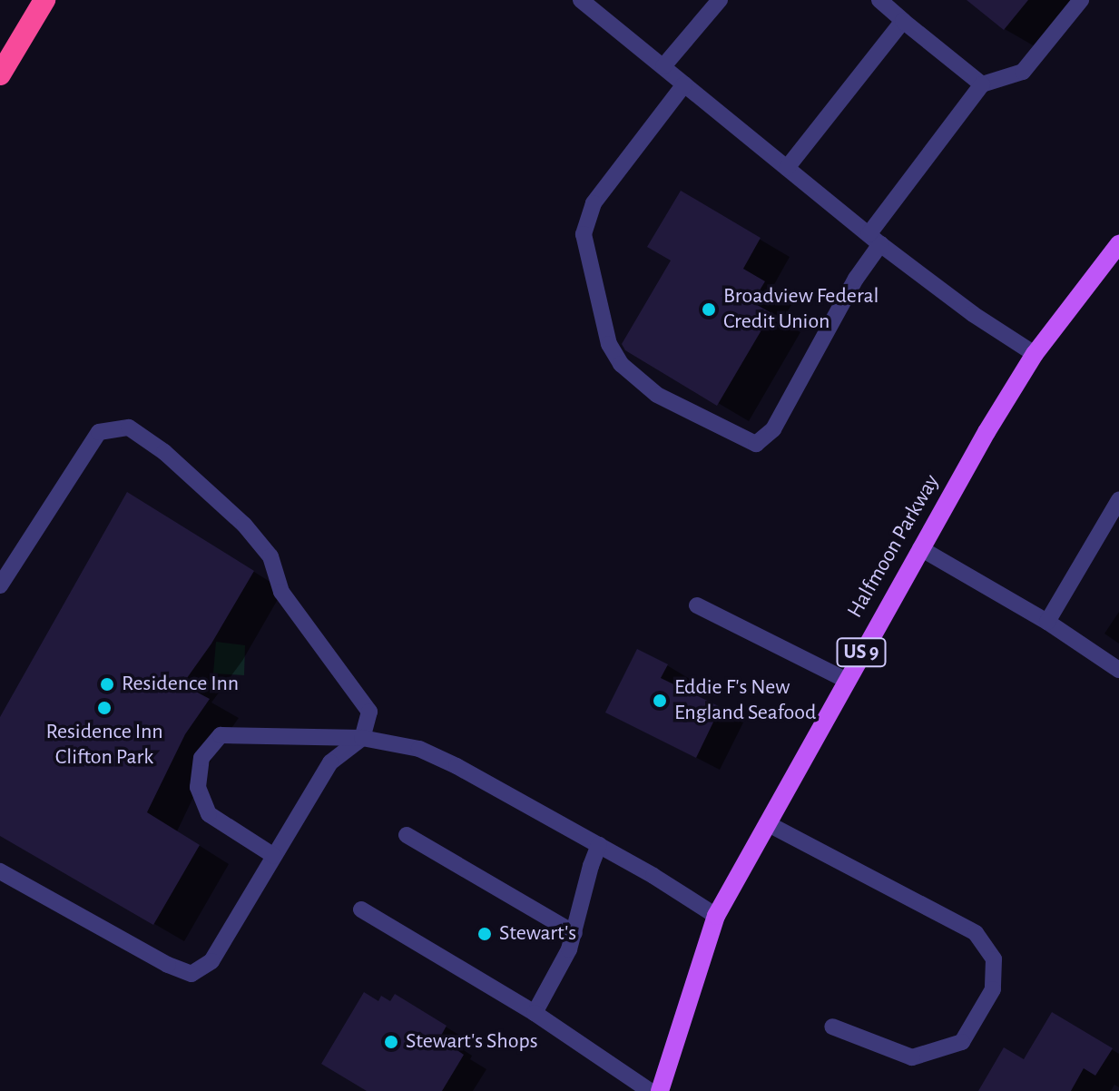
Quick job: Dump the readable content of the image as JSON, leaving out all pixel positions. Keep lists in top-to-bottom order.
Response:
{
  "streets": {
    "main road": ["Halfmoon Parkway", "US 9"]
  },
  "places": [
    "Broadview Federal Credit Union",
    "Residence Inn",
    "Eddie F's New England Seafood",
    "Residence Inn Clifton Park",
    "Stewart's",
    "Stewart's Shops"
  ]
}
